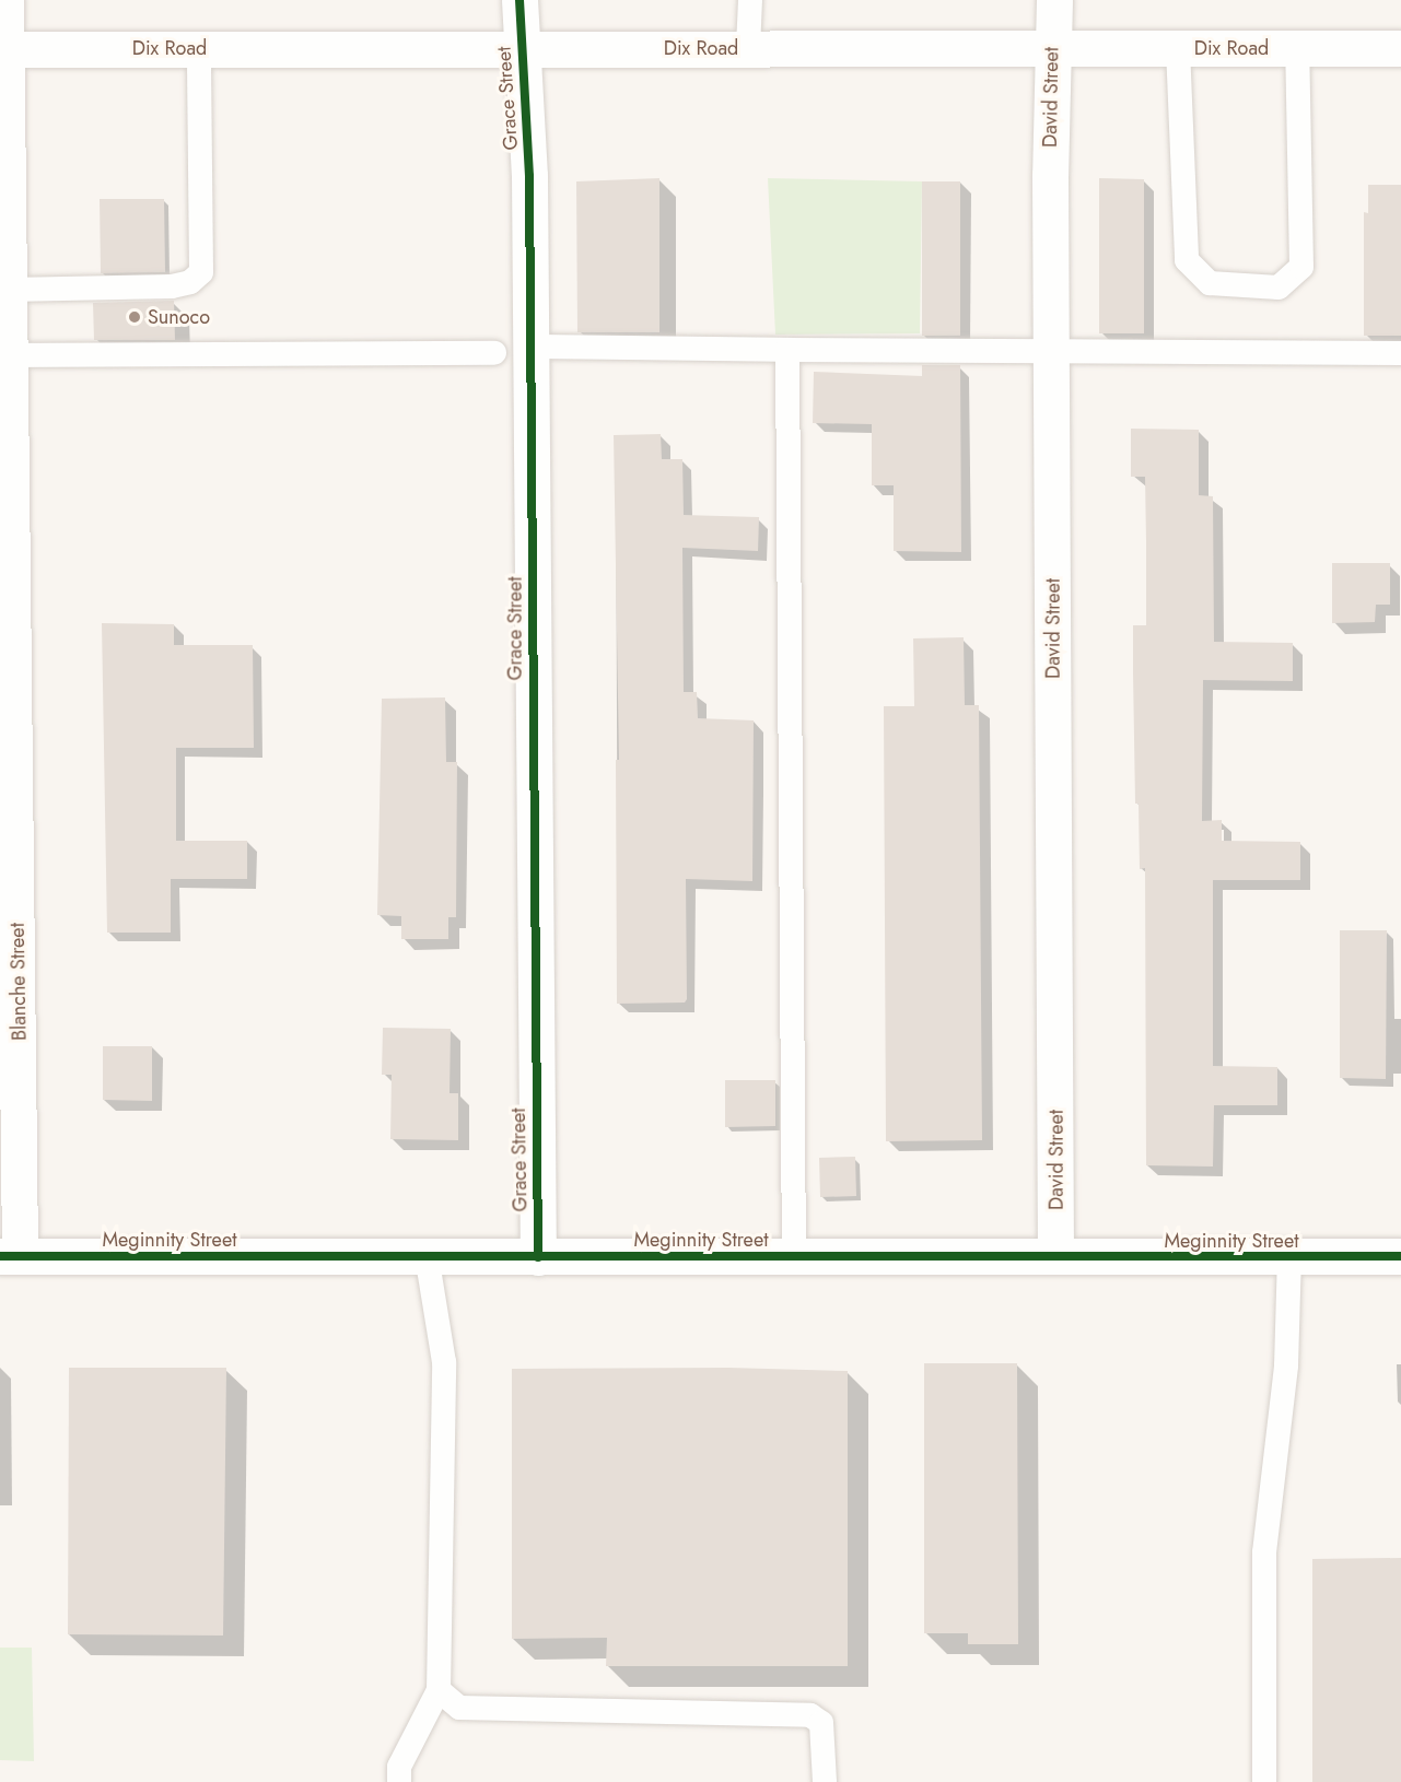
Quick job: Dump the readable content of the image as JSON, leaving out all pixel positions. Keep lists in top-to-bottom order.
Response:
{
  "streets": {
    "street": [
      "Dix Road",
      "David Street",
      "Grace Street",
      "Blanche Street",
      "Meginnity Street"
    ]
  },
  "crossings": [
    ["Dix Road", "David Street"],
    ["Dix Road", "Grace Street"],
    ["Dix Road", "Blanche Street"],
    ["David Street", "Meginnity Street"],
    ["Grace Street", "Meginnity Street"],
    ["Blanche Street", "Meginnity Street"]
  ],
  "places": ["Sunoco"]
}
